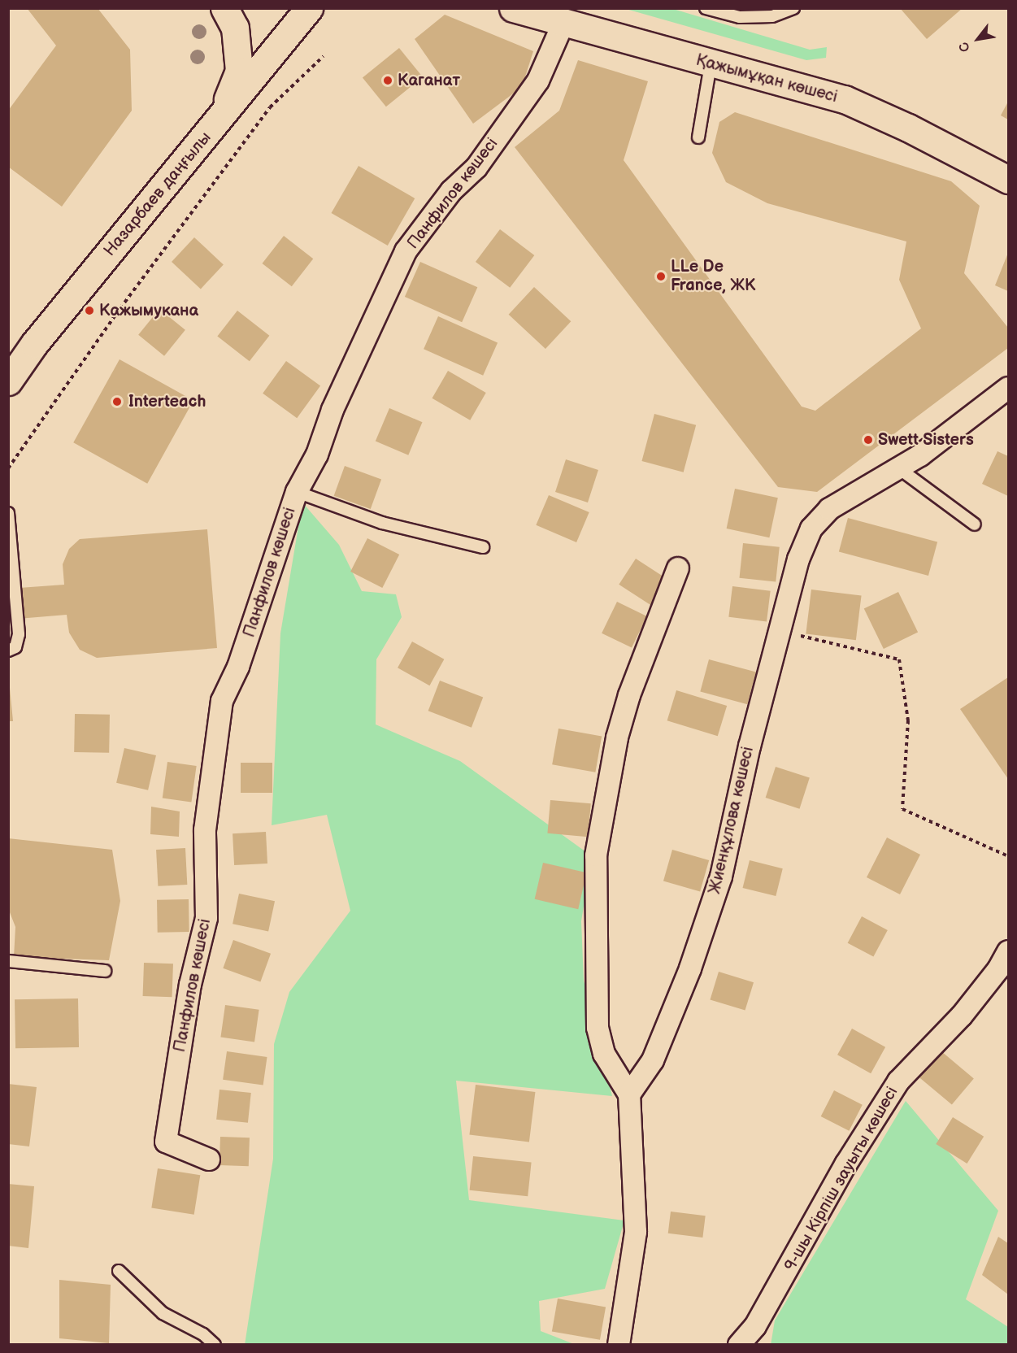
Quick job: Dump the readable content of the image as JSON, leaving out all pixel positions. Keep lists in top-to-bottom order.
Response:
{
  "streets": {
    "street": [
      "Қажымұқан көшесі",
      "Панфилов көшесі",
      "Назарбаев даңғылы",
      "Жиенқұлова көшесі",
      "9-шы Кірпіш зауыты көшесі"
    ]
  },
  "crossings": [
    ["Қажымұқан көшесі", "Панфилов көшесі"]
  ],
  "places": [
    "Каганат",
    "LLe De France, ЖК",
    "Кажымукана",
    "Interteach",
    "Swett Sisters"
  ],
  "north": "bottom left"
}
